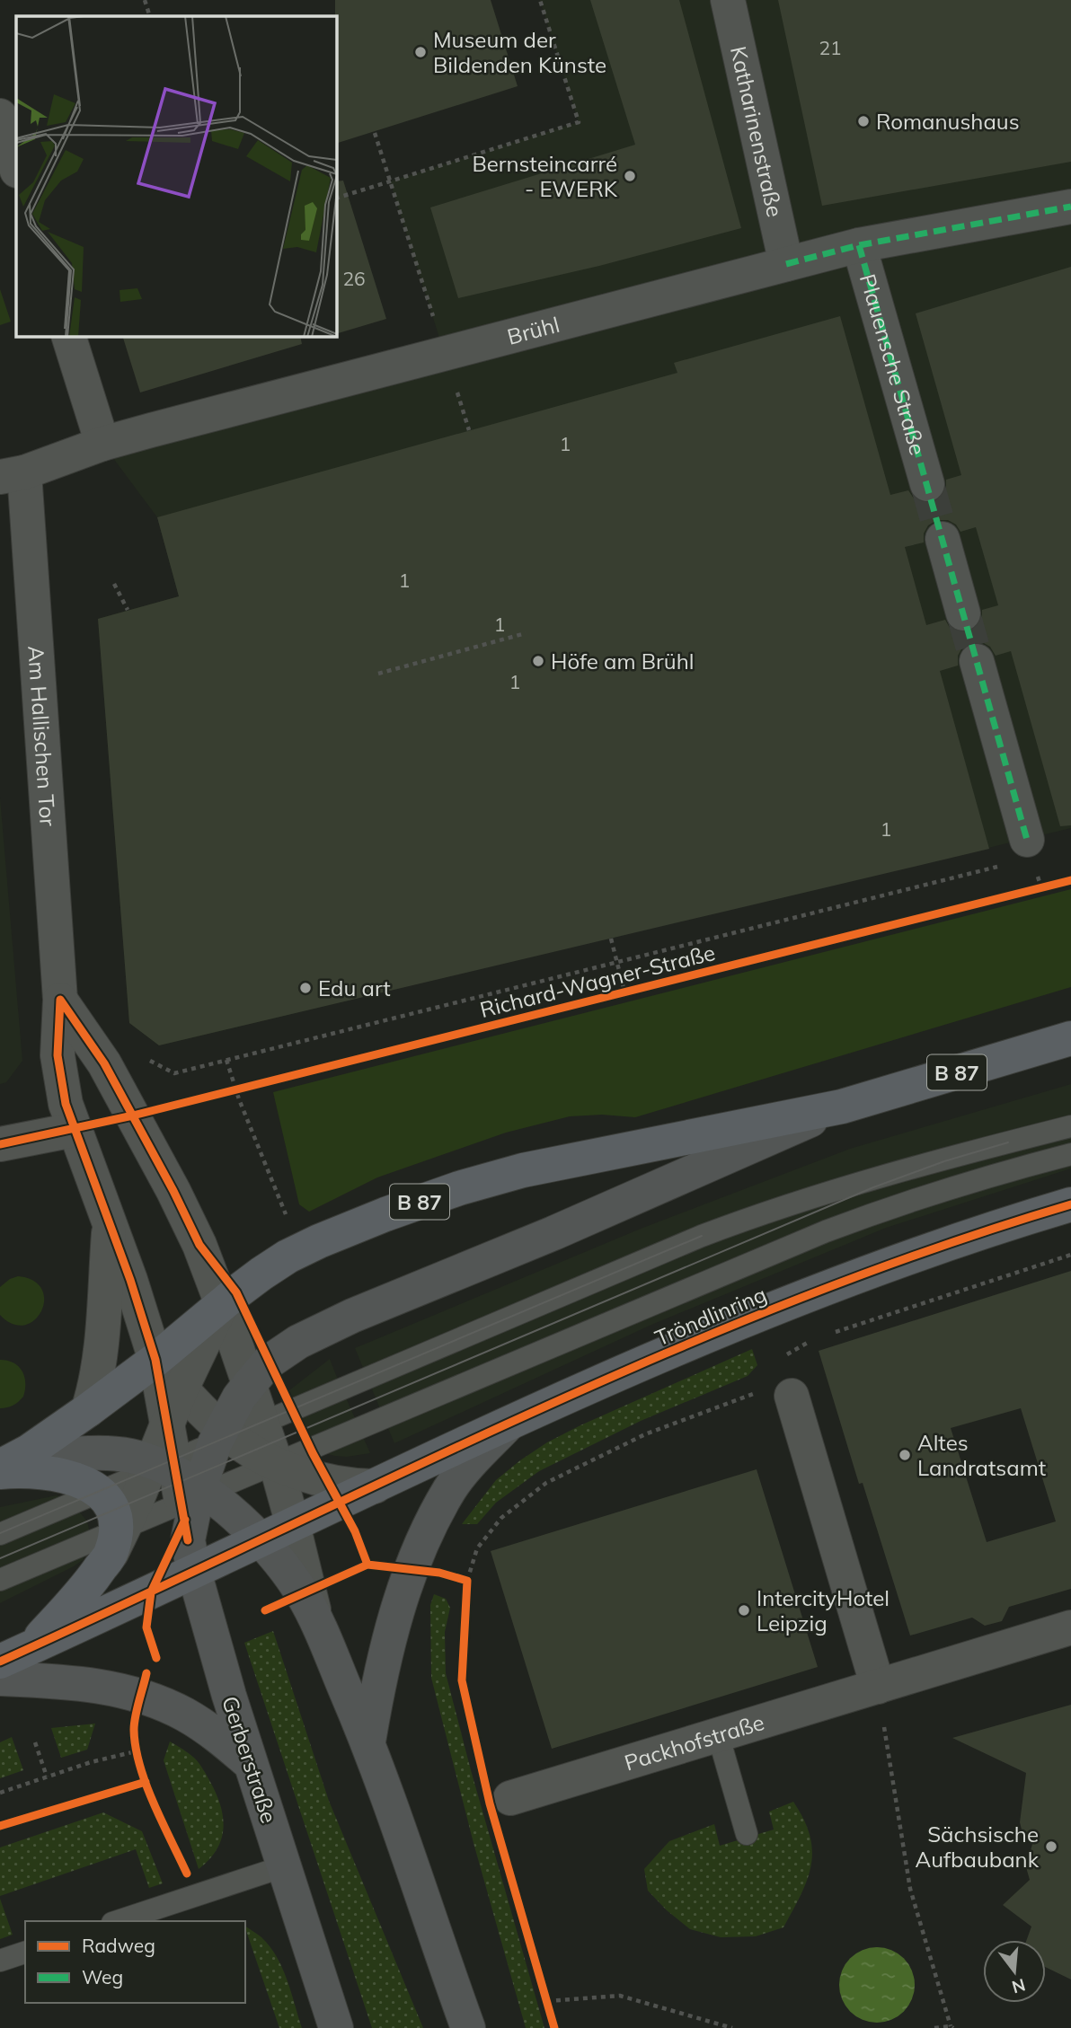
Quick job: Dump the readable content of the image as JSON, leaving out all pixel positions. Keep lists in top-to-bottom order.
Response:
{
  "streets": {
    "main road": ["B 87", "Tröndlinring", "Gerberstraße"],
    "street": [
      "Katharinenstraße",
      "Brühl",
      "Plauensche Straße",
      "Am Hallischen Tor",
      "Packhofstraße"
    ],
    "cycle path": ["Richard-Wagner-Straße"]
  },
  "crossings": [
    ["Katharinenstraße", "Brühl"],
    ["Brühl", "Plauensche Straße"],
    ["Brühl", "Am Hallischen Tor"],
    ["Am Hallischen Tor", "B 87"],
    ["Am Hallischen Tor", "Tröndlinring"],
    ["B 87", "Tröndlinring"],
    ["Tröndlinring", "Gerberstraße"]
  ],
  "places": [
    "Museum der Bildenden Künste",
    "Romanushaus",
    "Bernsteincarré - EWERK",
    "Höfe am Brühl",
    "Edu art",
    "Altes Landratsamt",
    "IntercityHotel Leipzig",
    "Sächsische Aufbaubank"
  ],
  "house_numbers": [
    "21",
    "26",
    "1",
    "1",
    "1",
    "1",
    "1"
  ],
  "legend": ["Radweg", "Weg"],
  "north": "bottom"
}
